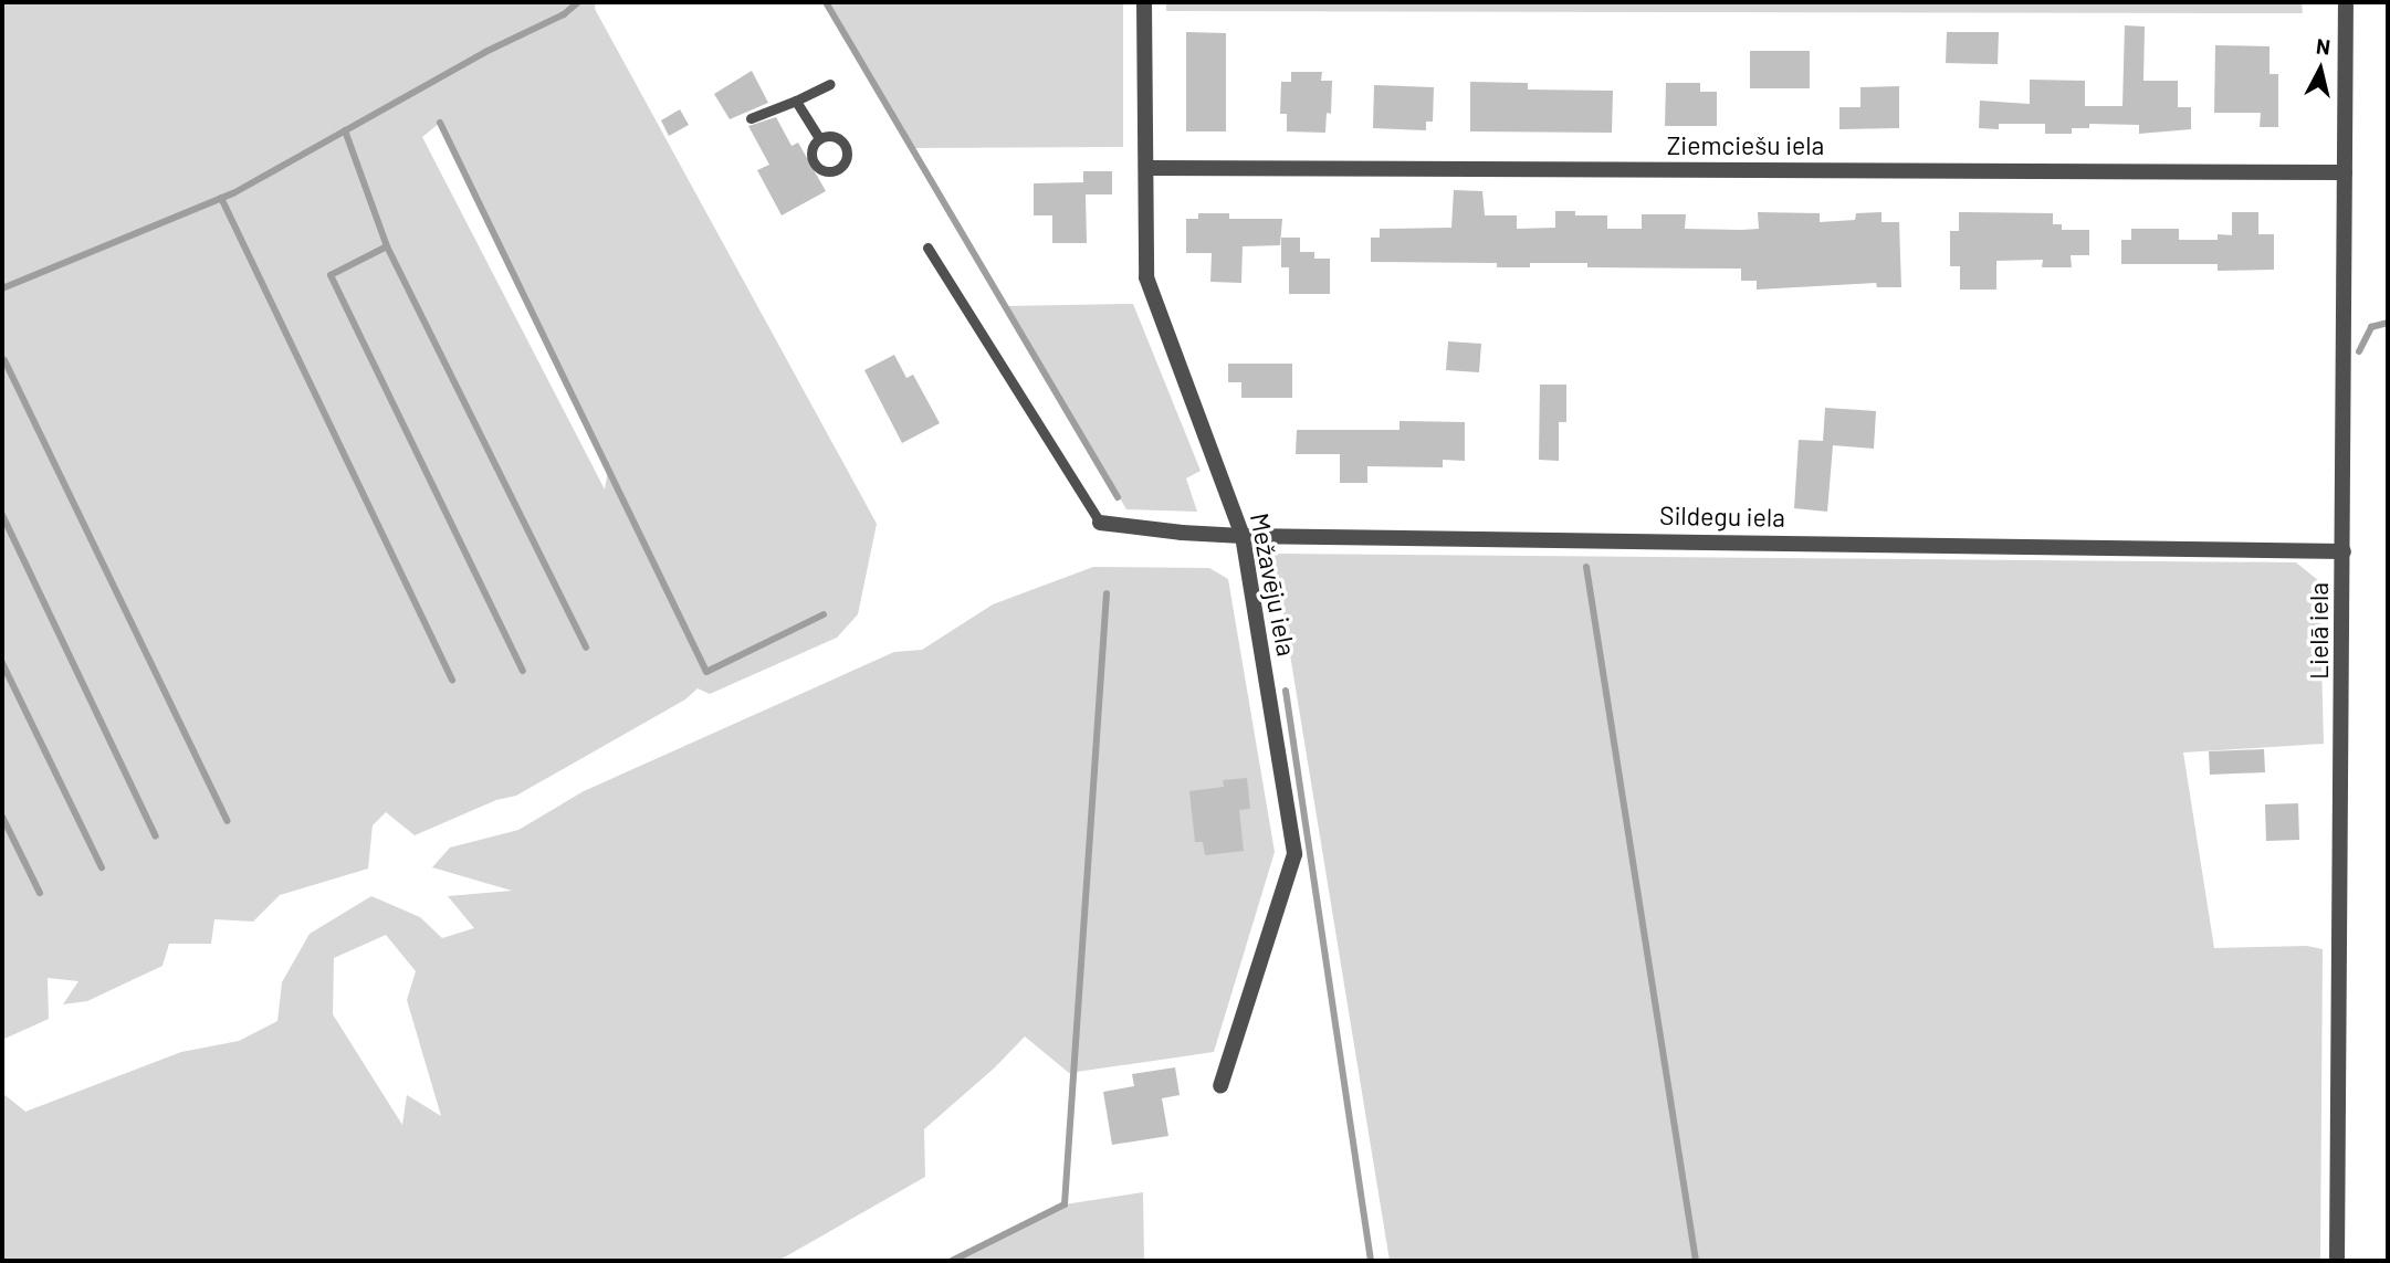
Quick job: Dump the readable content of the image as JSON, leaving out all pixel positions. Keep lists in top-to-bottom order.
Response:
{
  "streets": {
    "street": [
      "Ziemciešu iela",
      "Sildegu iela",
      "Mežavēju iela",
      "Lielā iela"
    ]
  },
  "crossings": [
    ["Ziemciešu iela", "Mežavēju iela"],
    ["Ziemciešu iela", "Lielā iela"],
    ["Sildegu iela", "Mežavēju iela"],
    ["Sildegu iela", "Lielā iela"]
  ],
  "north": "top"
}
